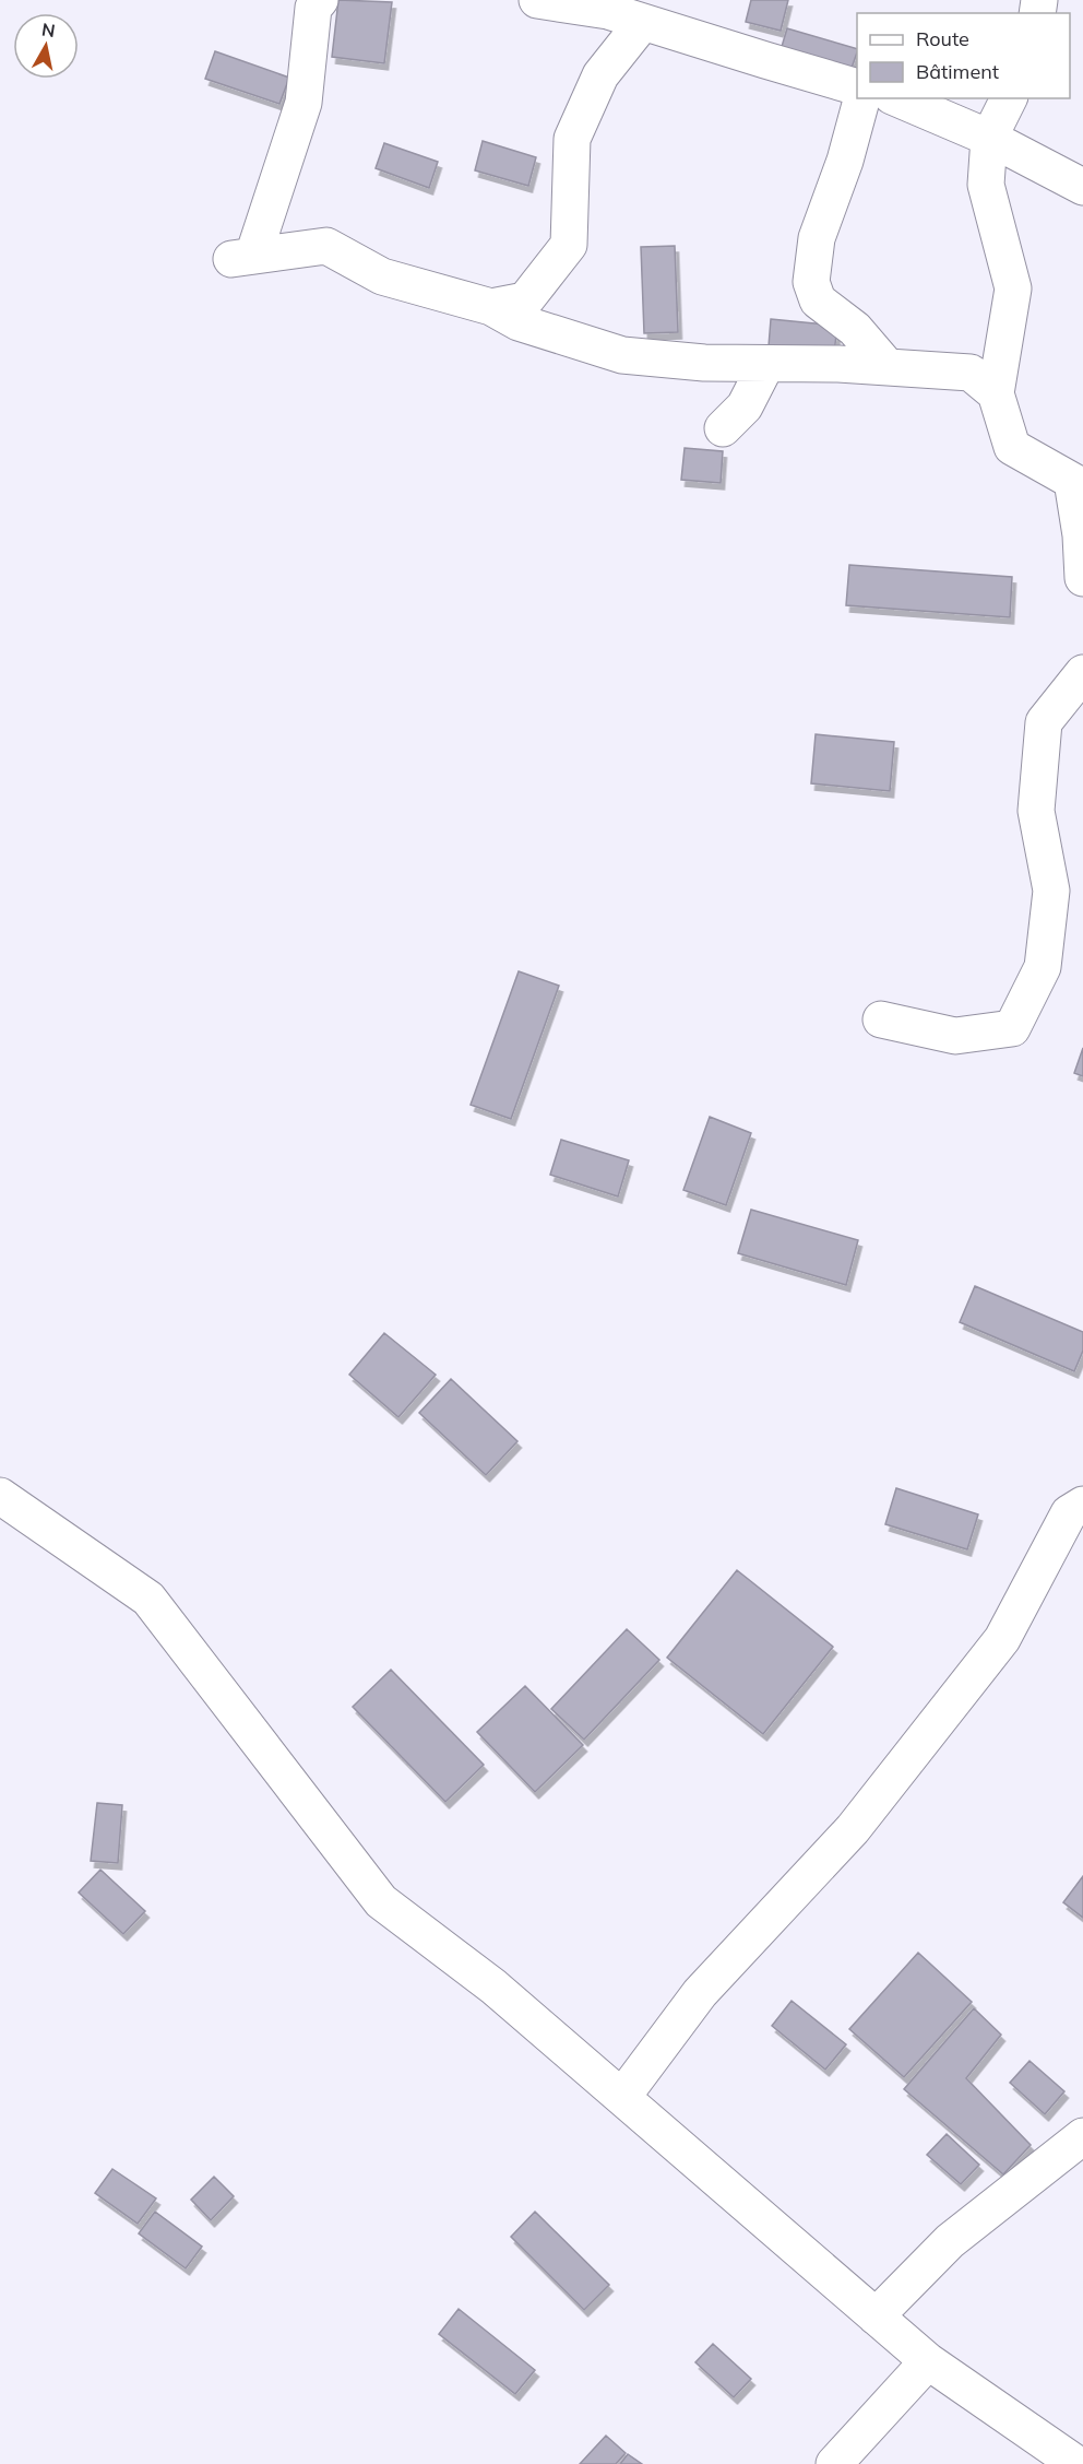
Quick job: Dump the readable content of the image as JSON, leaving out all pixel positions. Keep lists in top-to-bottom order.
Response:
{
  "legend": ["Route", "Bâtiment"],
  "north": "top"
}
